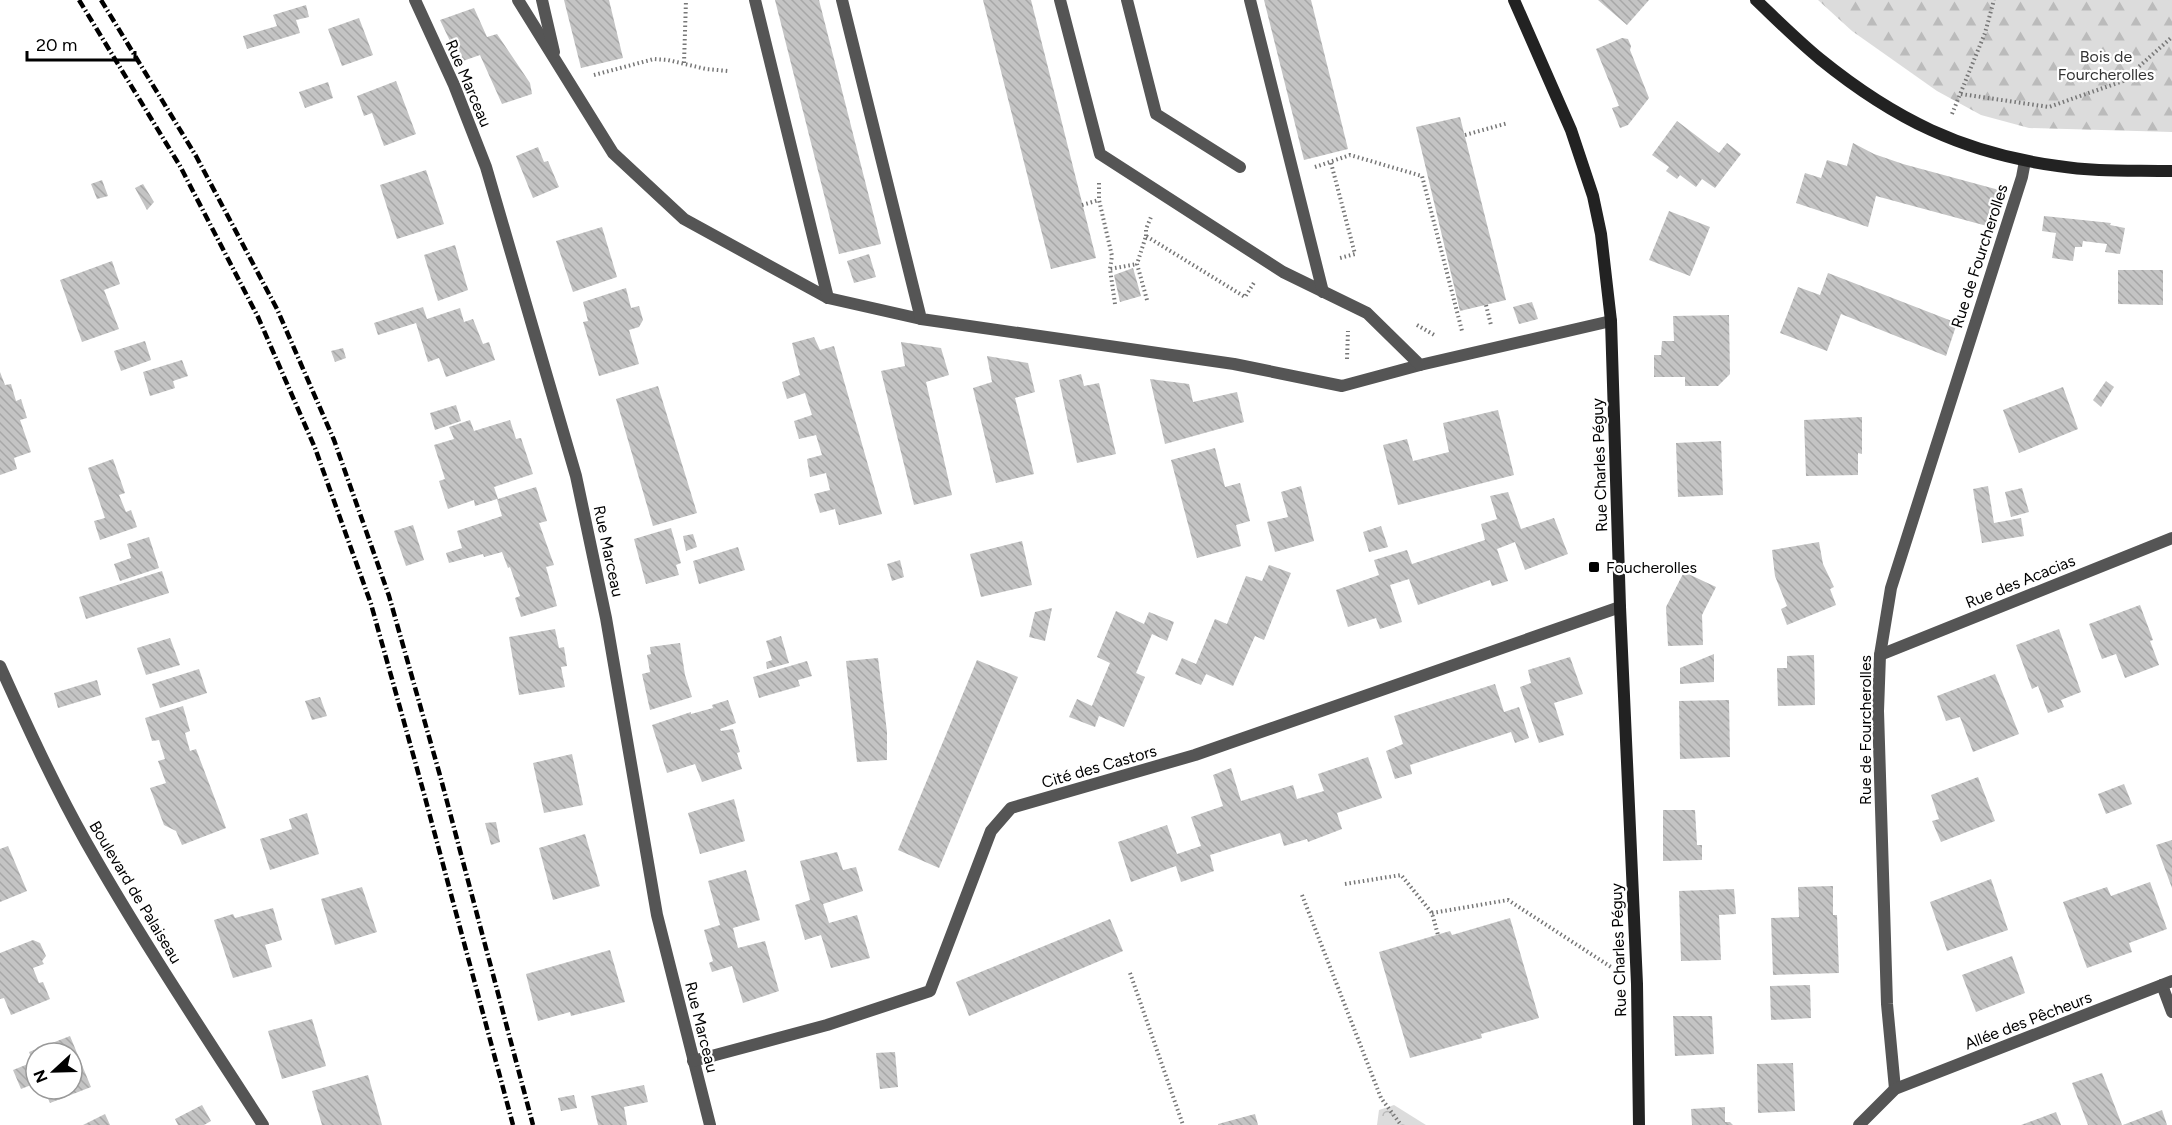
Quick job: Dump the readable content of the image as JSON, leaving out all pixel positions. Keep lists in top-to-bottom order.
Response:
{
  "streets": {
    "street": [
      "Rue Marceau",
      "Rue de Fourcherolles",
      "Rue Charles Péguy",
      "Rue des Acacias",
      "Cité des Castors",
      "Boulevard de Palaiseau",
      "Allée des Pêcheurs"
    ]
  },
  "crossings": [
    ["Rue Marceau", "Cité des Castors"],
    ["Rue de Fourcherolles", "Rue des Acacias"],
    ["Rue de Fourcherolles", "Allée des Pêcheurs"],
    ["Rue Charles Péguy", "Cité des Castors"]
  ],
  "parks": ["Bois de Fourcherolles"],
  "places": {
    "transit": ["Foucherolles"]
  },
  "scale_bar": "20 m",
  "north": "left"
}
